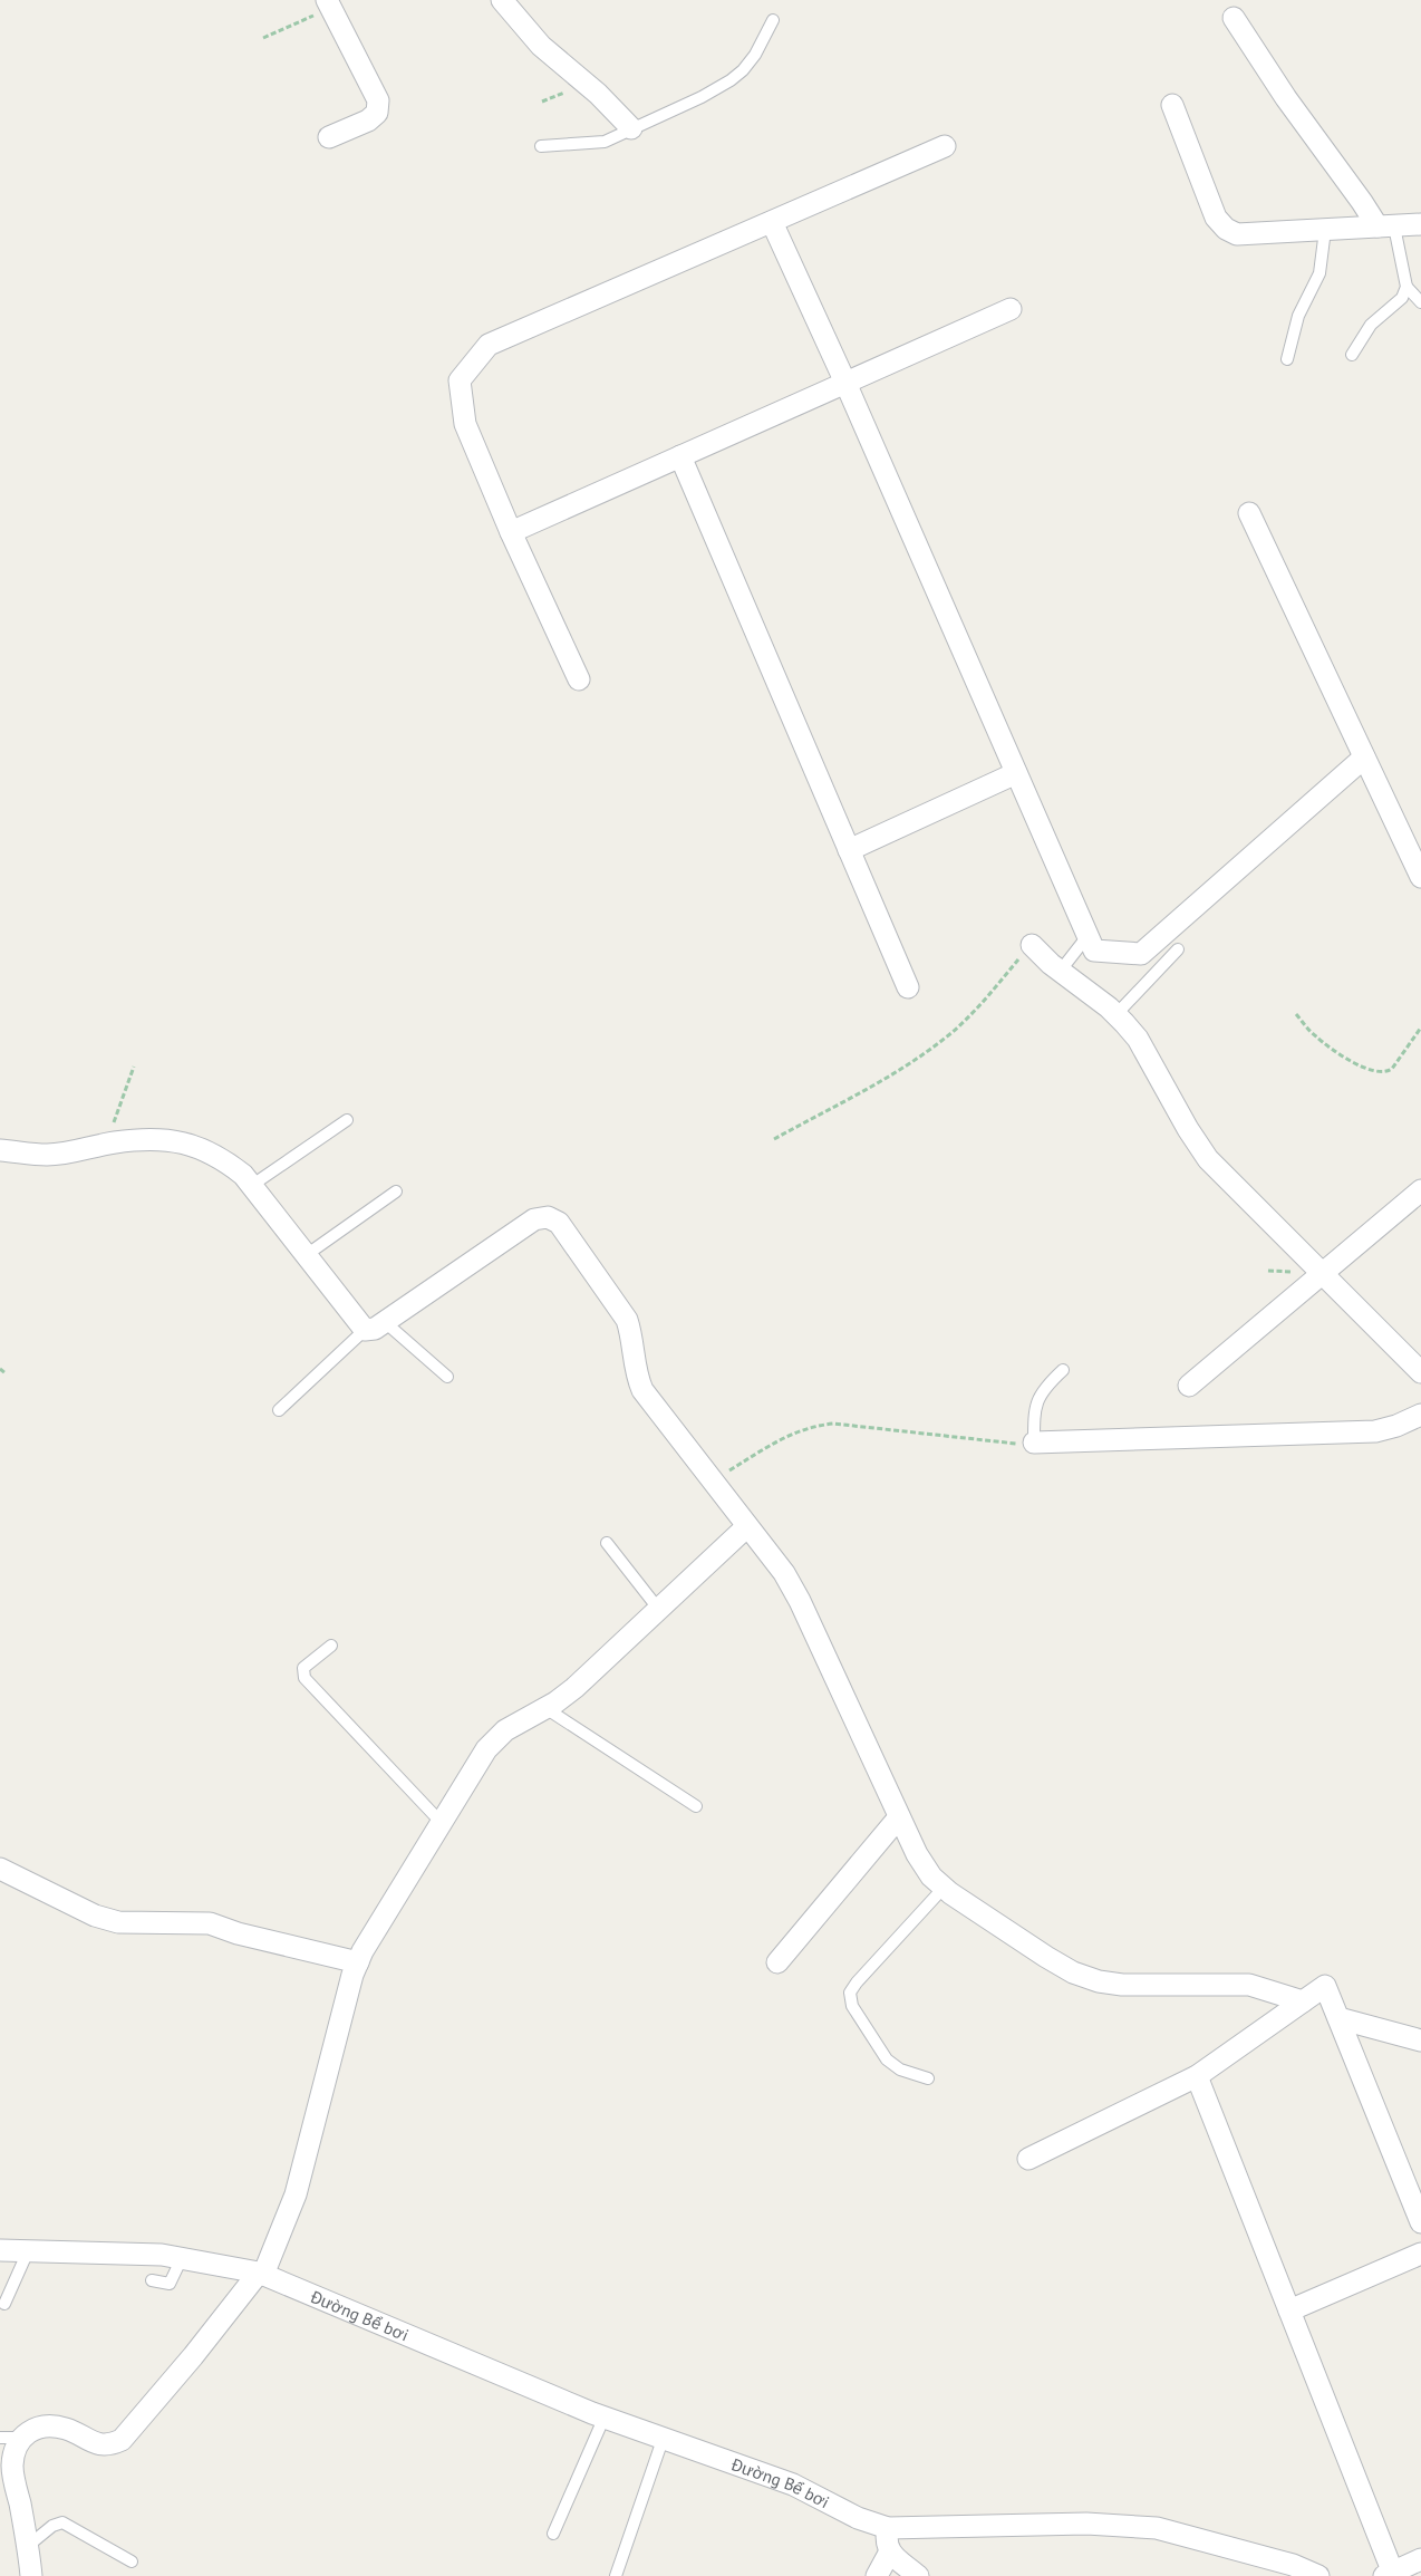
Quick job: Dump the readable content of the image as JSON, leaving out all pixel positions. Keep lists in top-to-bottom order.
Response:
{
  "streets": {
    "street": ["Đường Bể bơi"]
  }
}
